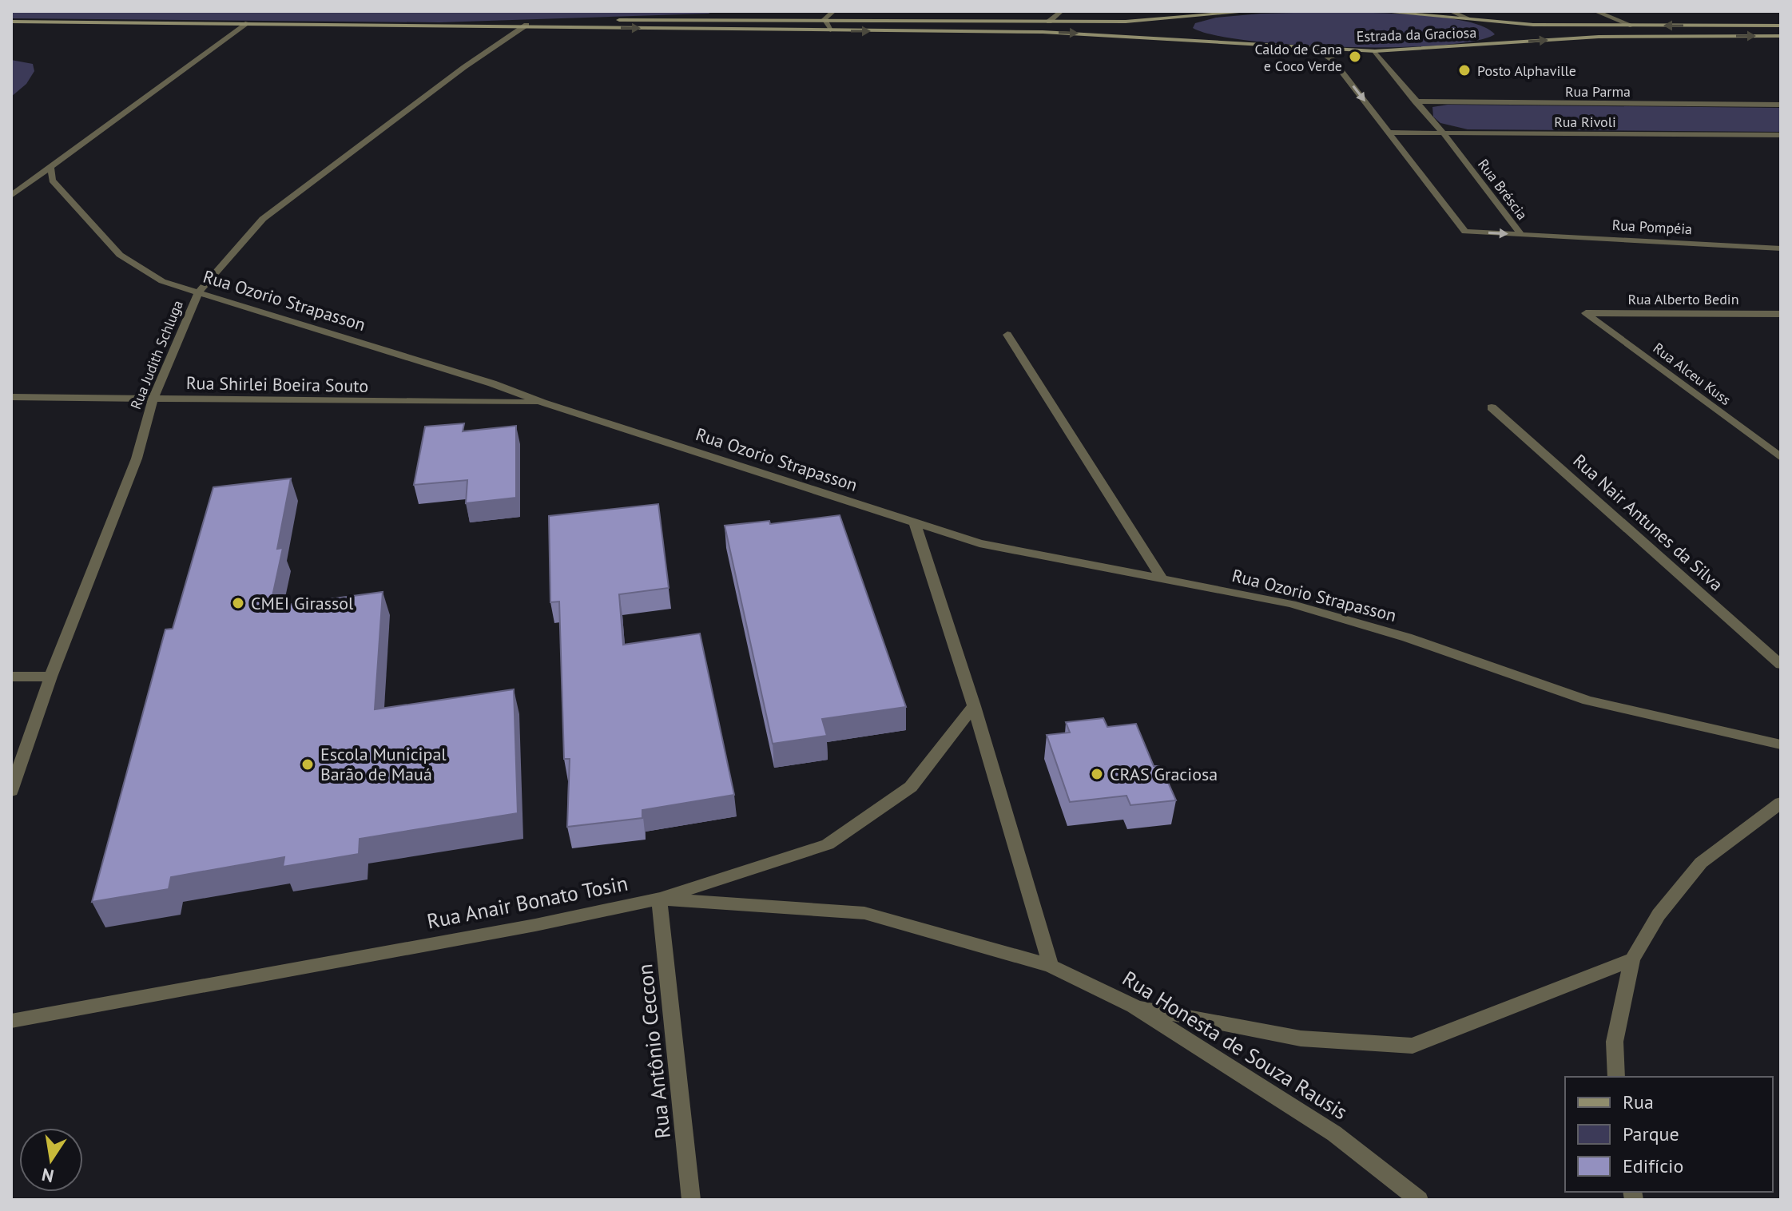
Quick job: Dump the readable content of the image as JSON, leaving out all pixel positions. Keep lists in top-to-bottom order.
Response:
{
  "streets": {
    "main road": ["Estrada da Graciosa"],
    "street": [
      "Rua Parma",
      "Rua Rivoli",
      "Rua Bréscia",
      "Rua Pompéia",
      "Rua Alberto Bedin",
      "Rua Ozorio Strapasson",
      "Rua Judith Schluga",
      "Rua Alceu Kuss",
      "Rua Shirlei Boeira Souto",
      "Rua Nair Antunes da Silva",
      "Rua Anair Bonato Tosin",
      "Rua Honesta de Souza Rausis",
      "Rua Antônio Ceccon"
    ]
  },
  "crossings": [
    ["Estrada da Graciosa", "Rua Bréscia"],
    ["Estrada da Graciosa", "Rua Judith Schluga"],
    ["Rua Parma", "Rua Bréscia"],
    ["Rua Rivoli", "Rua Bréscia"],
    ["Rua Bréscia", "Rua Pompéia"],
    ["Rua Alberto Bedin", "Rua Alceu Kuss"],
    ["Rua Ozorio Strapasson", "Rua Judith Schluga"],
    ["Rua Ozorio Strapasson", "Rua Shirlei Boeira Souto"],
    ["Rua Judith Schluga", "Rua Shirlei Boeira Souto"],
    ["Rua Anair Bonato Tosin", "Rua Honesta de Souza Rausis"],
    ["Rua Anair Bonato Tosin", "Rua Antônio Ceccon"]
  ],
  "places": [
    "Caldo de Cana e Coco Verde",
    "Posto Alphaville",
    "CMEI Girassol",
    "Escola Municipal Barão de Mauá",
    "CRAS Graciosa"
  ],
  "legend": ["Rua", "Parque", "Edifício"],
  "north": "bottom"
}
